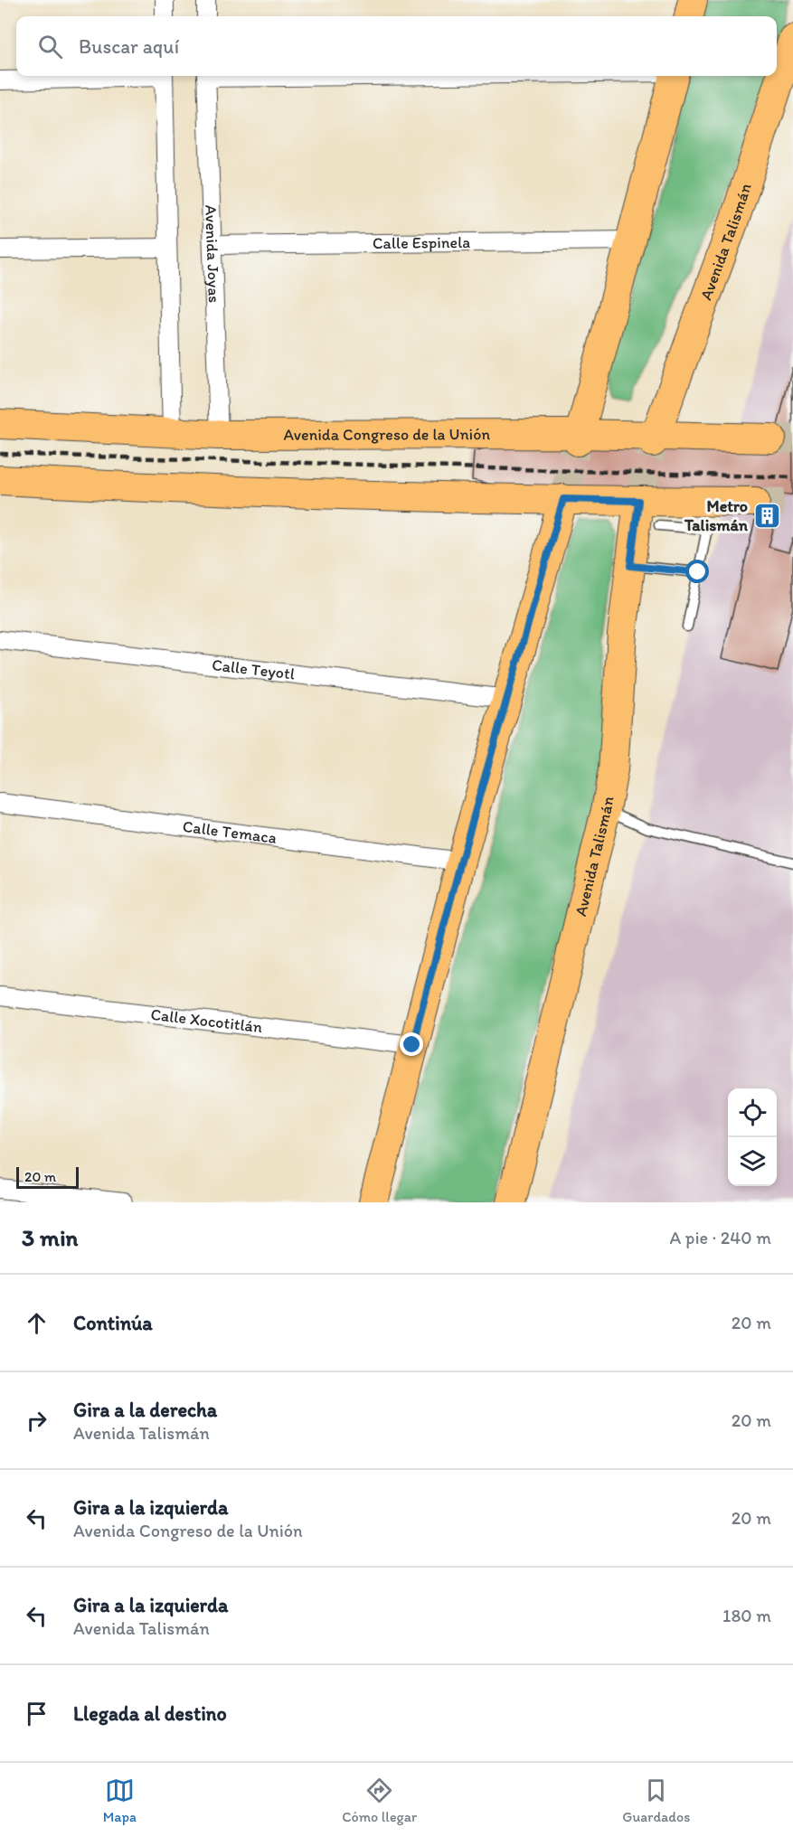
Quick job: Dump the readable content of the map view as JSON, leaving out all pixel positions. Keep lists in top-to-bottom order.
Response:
{
  "streets": {
    "main road": ["Avenida Talismán", "Avenida Congreso de la Unión"],
    "street": [
      "Calle Espinela",
      "Avenida Joyas",
      "Calle Teyotl",
      "Calle Temaca",
      "Calle Xocotitlán"
    ]
  },
  "crossings": [
    ["Avenida Talismán", "Avenida Congreso de la Unión"],
    ["Calle Espinela", "Avenida Joyas"],
    ["Avenida Joyas", "Avenida Congreso de la Unión"]
  ],
  "places": {
    "building": ["Metro Talismán"]
  },
  "scale_bar": "20 m",
  "page": {
    "search": "Buscar aquí",
    "scale": "20 m",
    "heading": ["3 min", "A pie · 240 m"],
    "list": [
      ["Continúa", "20 m"],
      ["Gira a la derecha", "Avenida Talismán", "20 m"],
      ["Gira a la izquierda", "Avenida Congreso de la Unión", "20 m"],
      ["Gira a la izquierda", "Avenida Talismán", "180 m"],
      "Llegada al destino"
    ],
    "nav": ["Mapa", "Cómo llegar", "Guardados"]
  }
}
